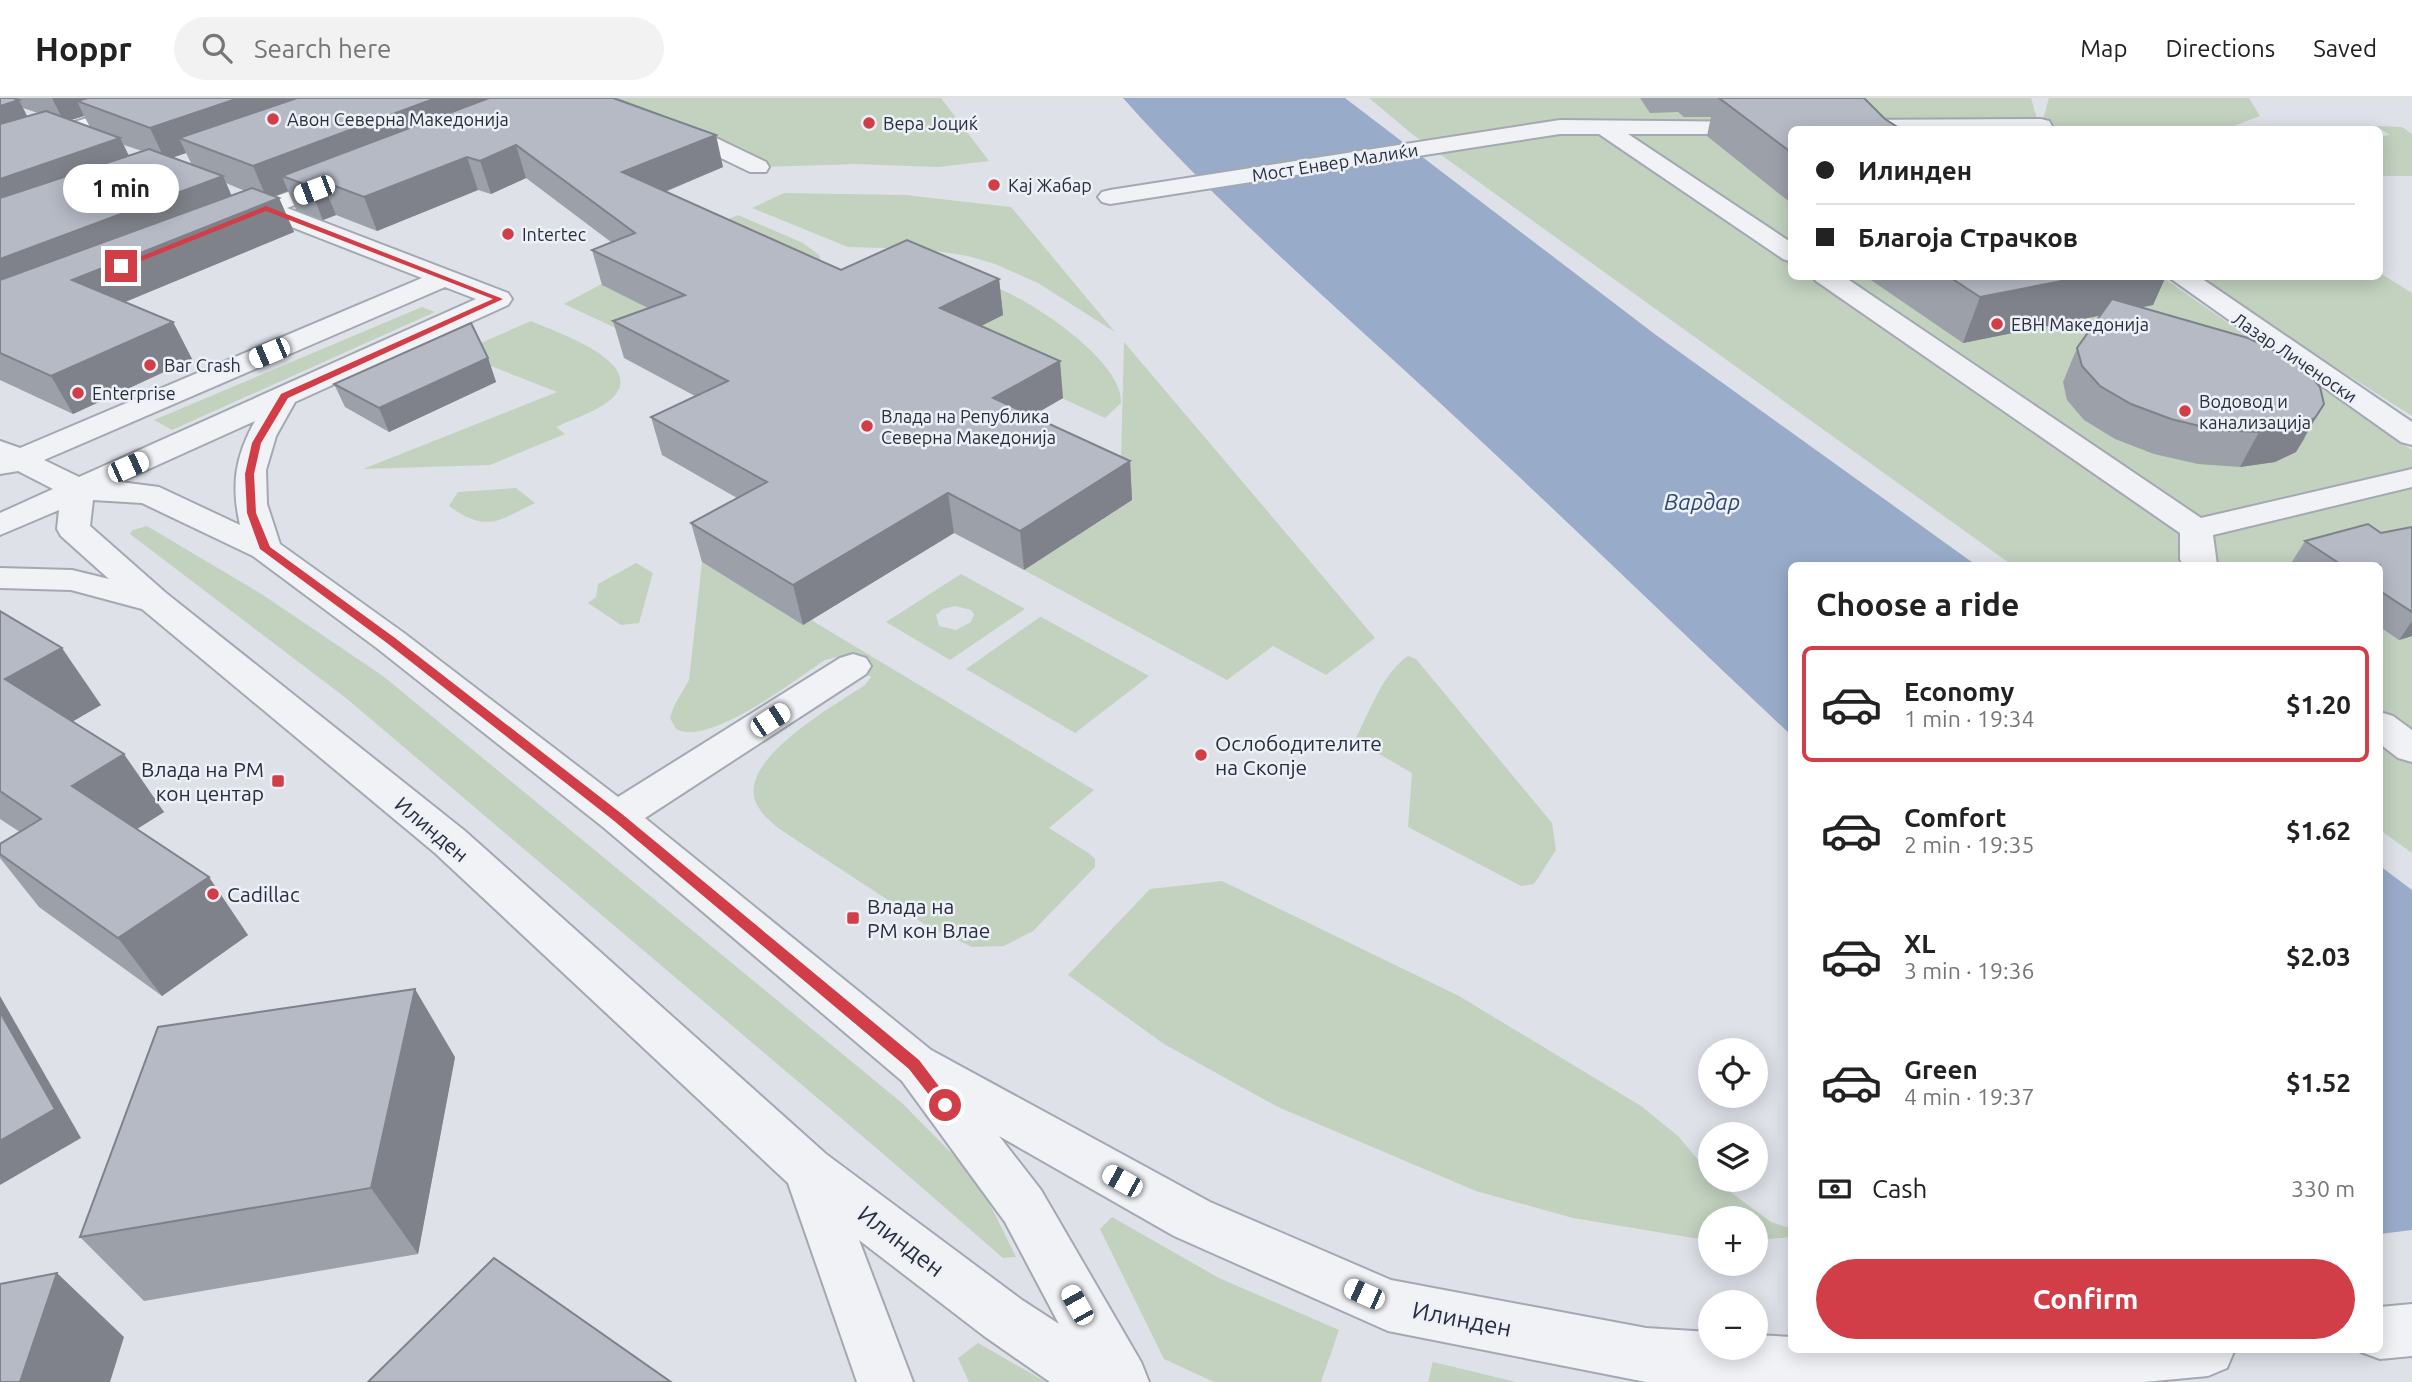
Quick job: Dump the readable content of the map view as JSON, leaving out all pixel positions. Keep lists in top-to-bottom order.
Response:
{
  "streets": {
    "street": ["Мост Енвер Малиќи", "Лазар Личеноски", "Илинден"]
  },
  "water": ["Вардар"],
  "places": {
    "other": [
      "Авон Северна Македонија",
      "Вера Јоциќ",
      "Кај Жабар",
      "Intertec",
      "ЕВН Македонија",
      "Bar Crash",
      "Enterprise",
      "Водовод и канализација",
      "Влада на Република Северна Македонија",
      "Ослободителите на Скопје",
      "Cadillac"
    ],
    "transit": ["Влада на РМ кон центар", "Влада на РМ кон Влае"]
  },
  "page": {
    "header": "Hoppr",
    "search": "Search here",
    "nav": ["Map", "Directions", "Saved"],
    "banner": ["Илинден", "Благоја Страчков"],
    "bubble": "1 min",
    "heading": "Choose a ride",
    "list": [
      {
        "name": "Economy",
        "note": "1 min · 19:34",
        "value": "$1.20"
      },
      {
        "name": "Comfort",
        "note": "2 min · 19:35",
        "value": "$1.62"
      },
      {
        "name": "XL",
        "note": "3 min · 19:36",
        "value": "$2.03"
      },
      {
        "name": "Green",
        "note": "4 min · 19:37",
        "value": "$1.52"
      }
    ],
    "map_buttons": ["+", "−"],
    "pay": ["Cash", "330 m"],
    "buttons": "Confirm"
  }
}
